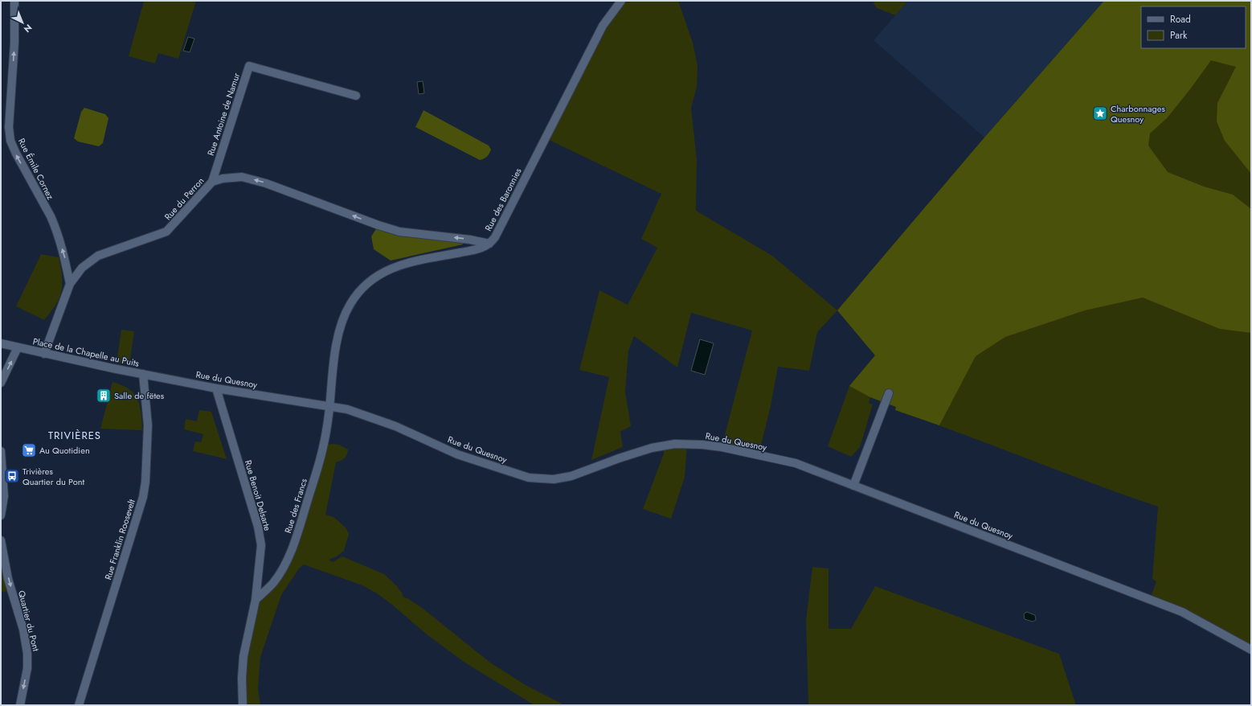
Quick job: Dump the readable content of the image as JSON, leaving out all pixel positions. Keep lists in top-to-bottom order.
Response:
{
  "streets": {
    "street": [
      "Rue Antoine de Namur",
      "Rue Émile Cornez",
      "Rue du Perron",
      "Rue des Baronnies",
      "Place de la Chapelle au Puits",
      "Rue du Quesnoy",
      "Rue Benoit Delsarte",
      "Rue des Francs",
      "Rue Franklin Roosevelt",
      "Quartier du Pont"
    ]
  },
  "crossings": [
    ["Rue Antoine de Namur", "Rue du Perron"],
    ["Rue Émile Cornez", "Rue du Perron"],
    ["Rue du Perron", "Rue des Baronnies"],
    ["Rue du Perron", "Place de la Chapelle au Puits"],
    ["Rue des Baronnies", "Rue du Quesnoy"],
    ["Rue des Baronnies", "Rue des Francs"],
    ["Place de la Chapelle au Puits", "Rue du Quesnoy"],
    ["Place de la Chapelle au Puits", "Rue Franklin Roosevelt"],
    ["Rue du Quesnoy", "Rue Benoit Delsarte"],
    ["Rue du Quesnoy", "Rue des Francs"],
    ["Rue du Quesnoy", "Rue Franklin Roosevelt"],
    ["Rue Benoit Delsarte", "Rue des Francs"]
  ],
  "one_way": ["Rue Émile Cornez", "Rue du Perron", "Quartier du Pont"],
  "districts": ["TRIVIÈRES"],
  "places": {
    "place": ["Charbonnages Quesnoy"],
    "building": ["Salle de fëtes"],
    "supermarket": ["Au Quotidien"],
    "bus stop": ["Trivières Quartier du Pont"]
  },
  "legend": ["Road", "Park"],
  "north": "bottom right"
}
